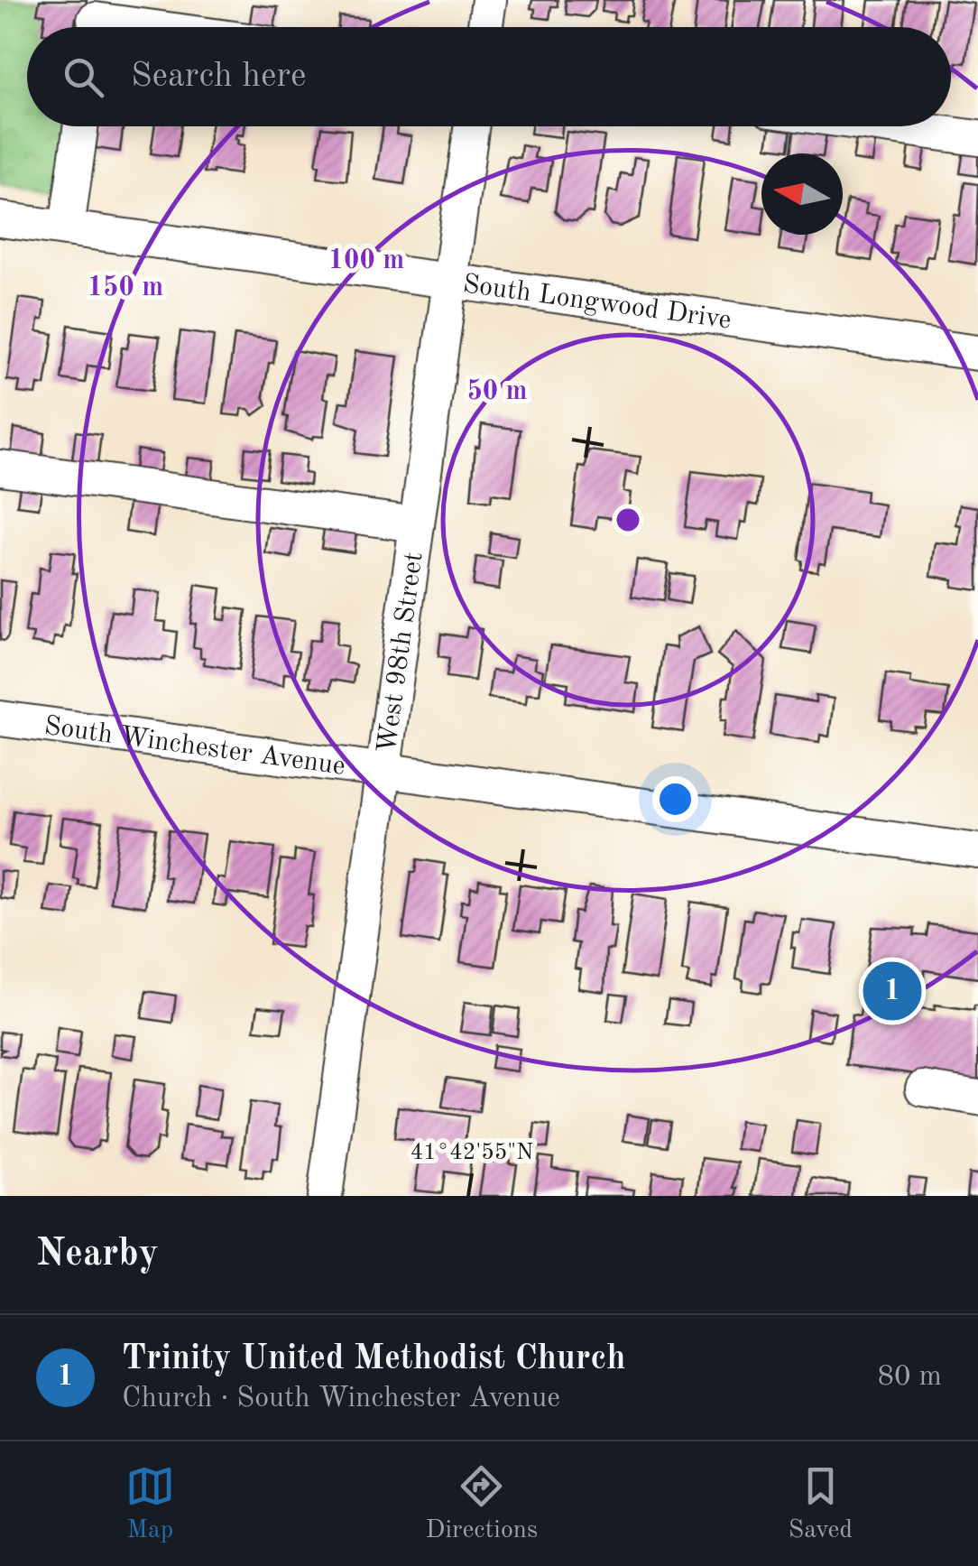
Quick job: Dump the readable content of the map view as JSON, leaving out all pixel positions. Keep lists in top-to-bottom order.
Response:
{
  "streets": {
    "street": ["South Longwood Drive", "West 98th Street", "South Winchester Avenue"]
  },
  "crossings": [
    ["South Longwood Drive", "West 98th Street"],
    ["West 98th Street", "South Winchester Avenue"]
  ],
  "north": "left",
  "page": {
    "search": "Search here",
    "pins": "1",
    "heading": "Nearby",
    "list": [
      {
        "mark": "1",
        "name": "Trinity United Methodist Church",
        "note": "Church · South Winchester Avenue",
        "value": "80 m"
      }
    ],
    "nav": ["Map", "Directions", "Saved"]
  },
  "coordinates": ["41°42'55\"N"],
  "rings": ["100 m", "150 m", "50 m"]
}
